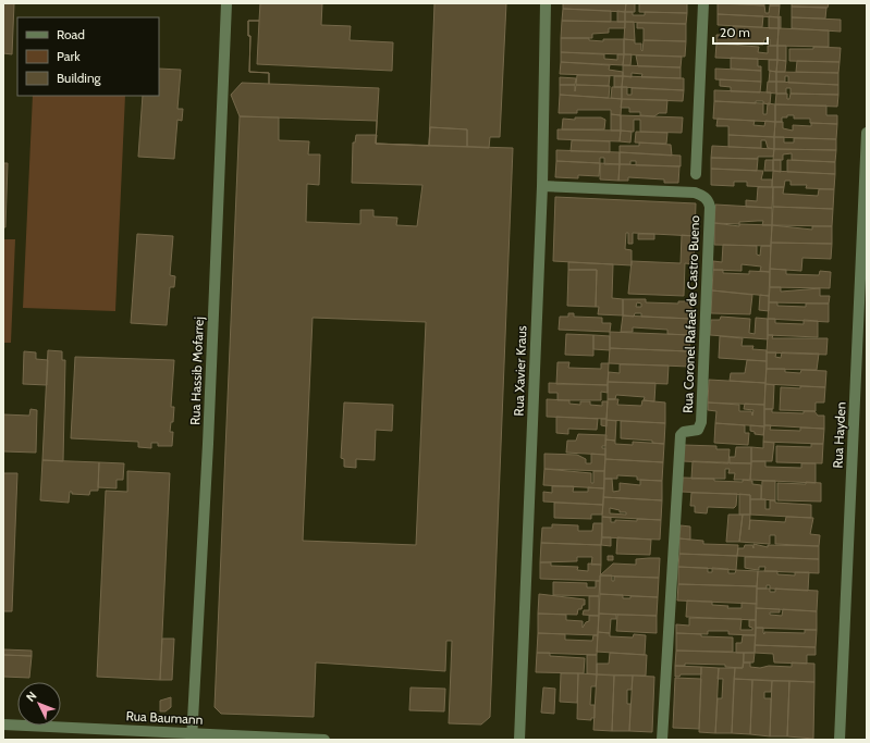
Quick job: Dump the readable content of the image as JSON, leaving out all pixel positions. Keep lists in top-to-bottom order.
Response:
{
  "streets": {
    "street": [
      "Rua Coronel Rafael de Castro Bueno",
      "Rua Hassib Mofarrej",
      "Rua Xavier Kraus",
      "Rua Hayden",
      "Rua Baumann"
    ]
  },
  "crossings": [
    ["Rua Coronel Rafael de Castro Bueno", "Rua Xavier Kraus"],
    ["Rua Hassib Mofarrej", "Rua Baumann"]
  ],
  "legend": ["Road", "Park", "Building"],
  "scale_bar": "20 m",
  "north": "top left"
}
